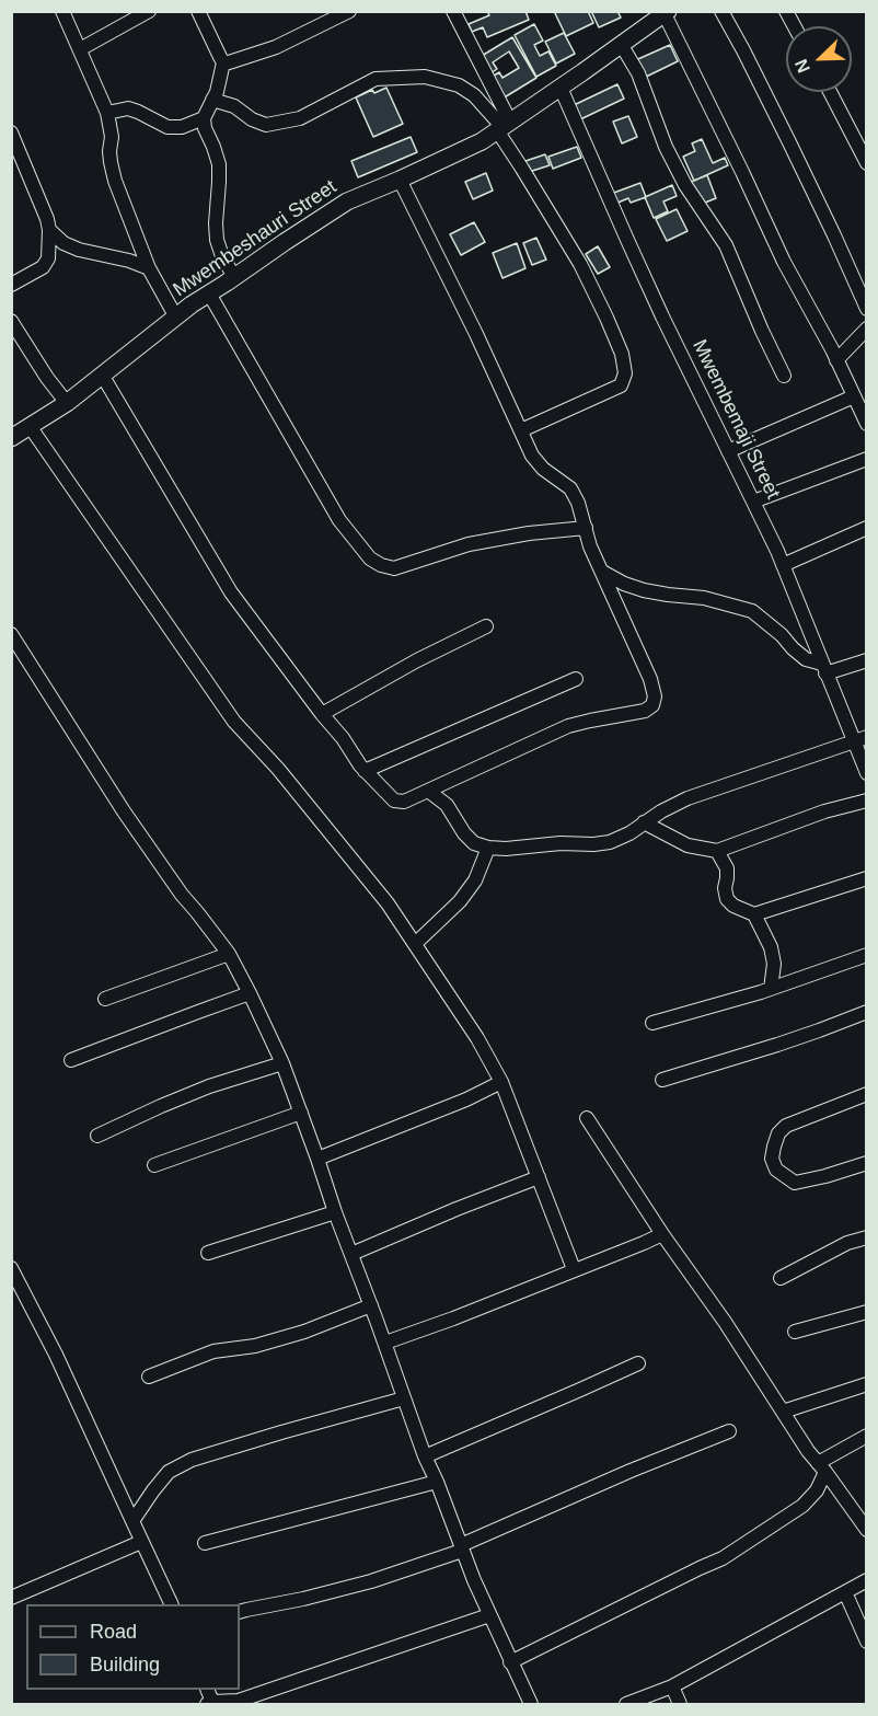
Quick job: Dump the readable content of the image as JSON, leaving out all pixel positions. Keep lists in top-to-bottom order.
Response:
{
  "streets": {
    "street": ["Mwembeshauri Street", "Mwembemaji Street"]
  },
  "crossings": [
    ["Mwembeshauri Street", "Mwembemaji Street"]
  ],
  "legend": ["Road", "Building"],
  "north": "bottom left"
}
